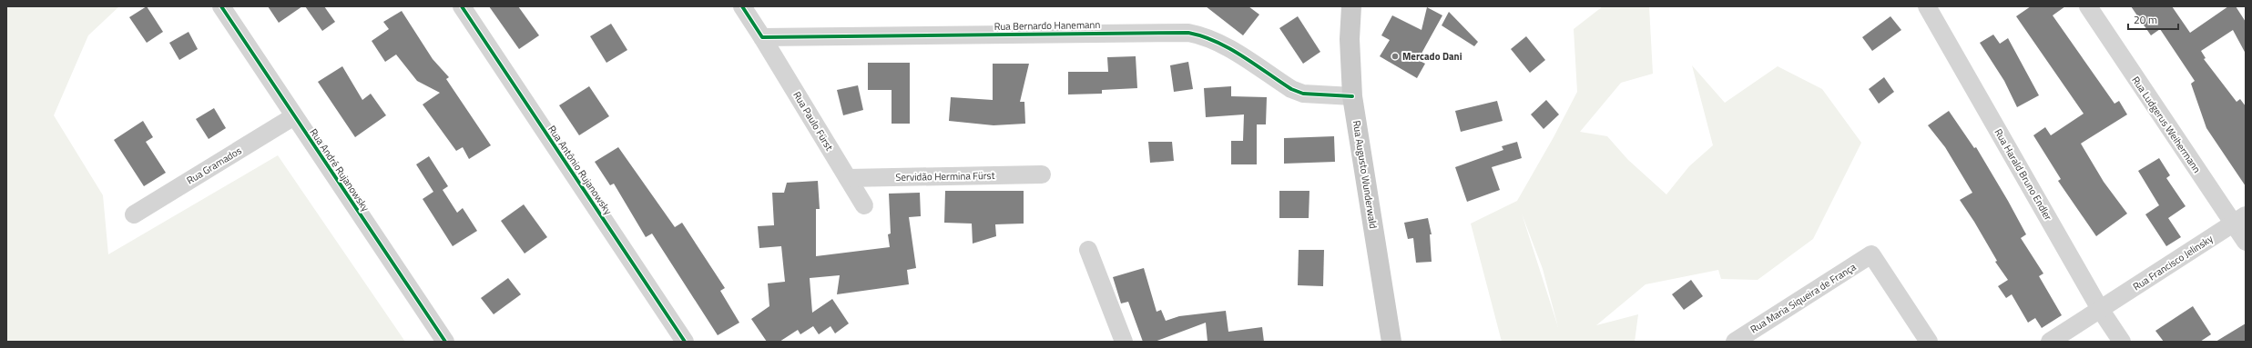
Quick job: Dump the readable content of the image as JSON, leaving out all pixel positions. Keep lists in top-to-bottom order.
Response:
{
  "streets": {
    "main road": ["Rua Augusto Wunderwald"],
    "street": [
      "Rua Bernardo Hanemann",
      "Rua Paulo Fürst",
      "Rua Ludgerus Weihermann",
      "Rua Gramados",
      "Rua André Rujanowsky",
      "Rua Antônio Rujanowsky",
      "Rua Harald Bruno Endler",
      "Servidão Hermina Fürst",
      "Rua Francisco Jelinsky",
      "Rua Maria Siqueira de França"
    ]
  },
  "crossings": [
    ["Rua Bernardo Hanemann", "Rua Paulo Fürst"],
    ["Rua Bernardo Hanemann", "Rua Augusto Wunderwald"],
    ["Rua Paulo Fürst", "Servidão Hermina Fürst"],
    ["Rua Ludgerus Weihermann", "Rua Francisco Jelinsky"],
    ["Rua Gramados", "Rua André Rujanowsky"],
    ["Rua Harald Bruno Endler", "Rua Francisco Jelinsky"]
  ],
  "places": ["Mercado Dani"],
  "scale_bar": "20 m"
}
